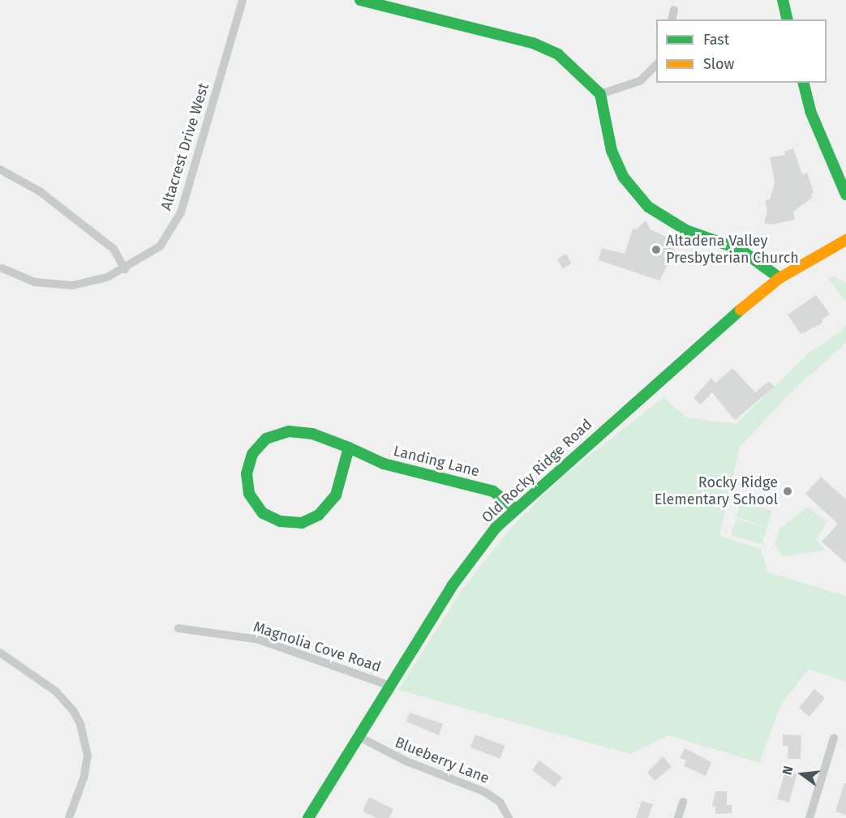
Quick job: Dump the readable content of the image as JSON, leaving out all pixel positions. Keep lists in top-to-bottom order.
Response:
{
  "streets": {
    "street": [
      "Altacrest Drive West",
      "Landing Lane",
      "Old Rocky Ridge Road",
      "Magnolia Cove Road",
      "Blueberry Lane"
    ]
  },
  "crossings": [
    ["Landing Lane", "Old Rocky Ridge Road"],
    ["Old Rocky Ridge Road", "Magnolia Cove Road"],
    ["Old Rocky Ridge Road", "Blueberry Lane"]
  ],
  "places": ["Altadena Valley Presbyterian Church", "Rocky Ridge Elementary School"],
  "legend": ["Fast", "Slow"],
  "north": "left"
}
